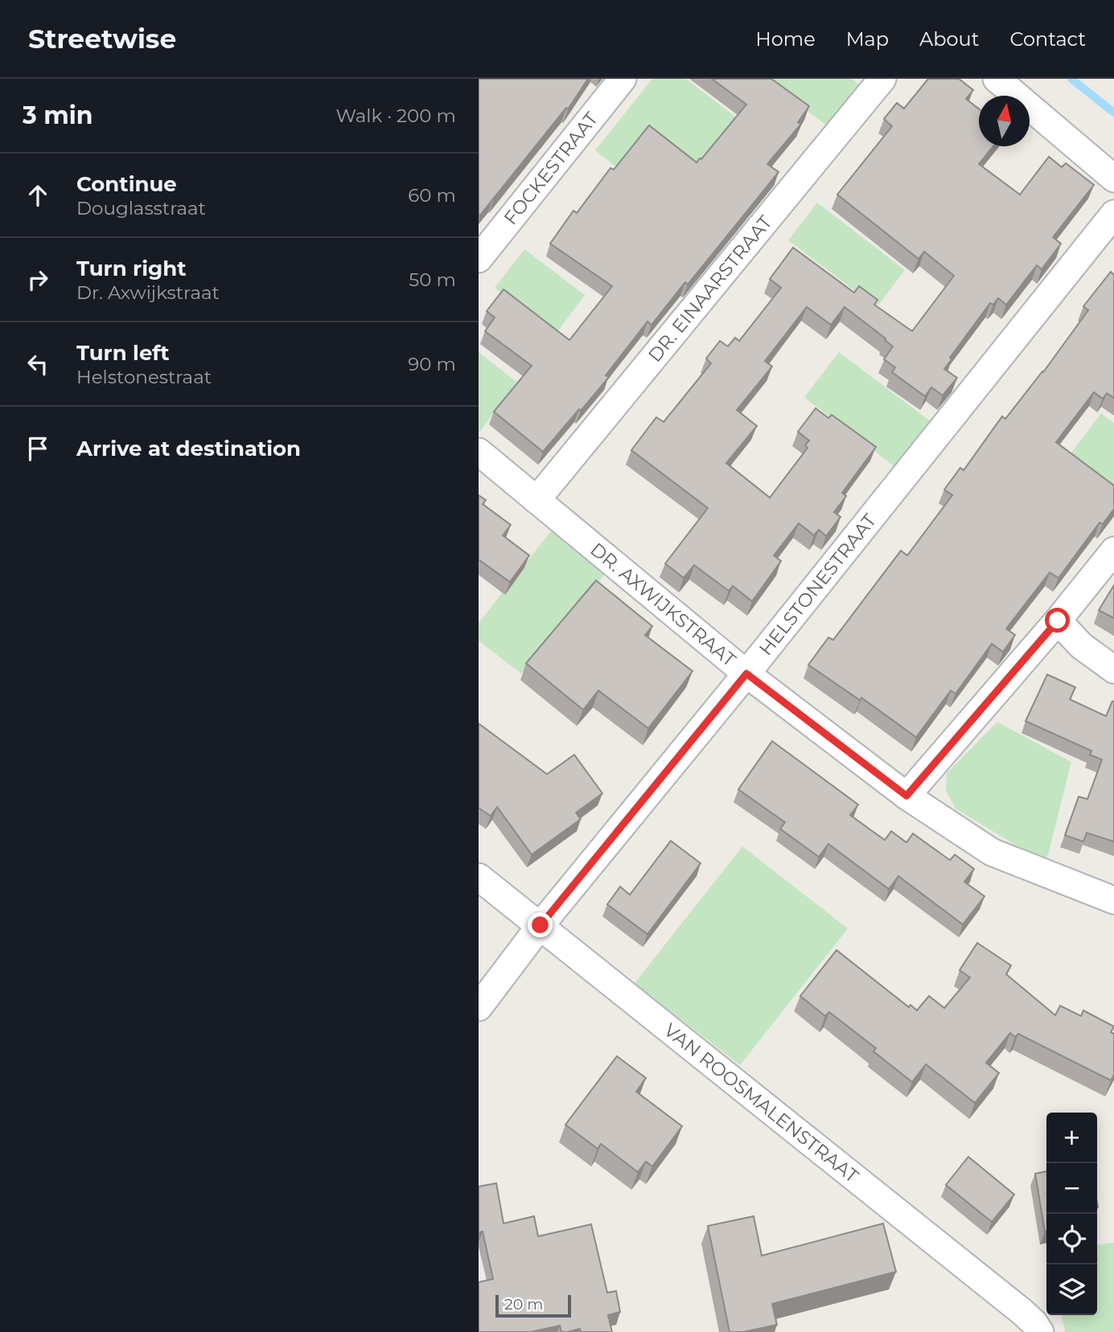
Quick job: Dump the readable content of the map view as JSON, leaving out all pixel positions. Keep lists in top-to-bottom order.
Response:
{
  "streets": {
    "street": [
      "FOCKESTRAAT",
      "DR. EINAARSTRAAT",
      "HELSTONESTRAAT",
      "DR. AXWIJKSTRAAT",
      "VAN ROOSMALENSTRAAT"
    ]
  },
  "crossings": [
    ["DR. EINAARSTRAAT", "DR. AXWIJKSTRAAT"],
    ["HELSTONESTRAAT", "DR. AXWIJKSTRAAT"],
    ["HELSTONESTRAAT", "VAN ROOSMALENSTRAAT"]
  ],
  "scale_bar": "20 m",
  "north": "top",
  "page": {
    "header": "Streetwise",
    "nav": [
      "Home",
      "Map",
      "About",
      "Contact"
    ],
    "heading": ["3 min", "Walk · 200 m"],
    "list": [
      ["Continue", "Douglasstraat", "60 m"],
      ["Turn right", "Dr. Axwijkstraat", "50 m"],
      ["Turn left", "Helstonestraat", "90 m"],
      "Arrive at destination"
    ],
    "map_buttons": ["+", "−"],
    "scale": "20 m"
  }
}
